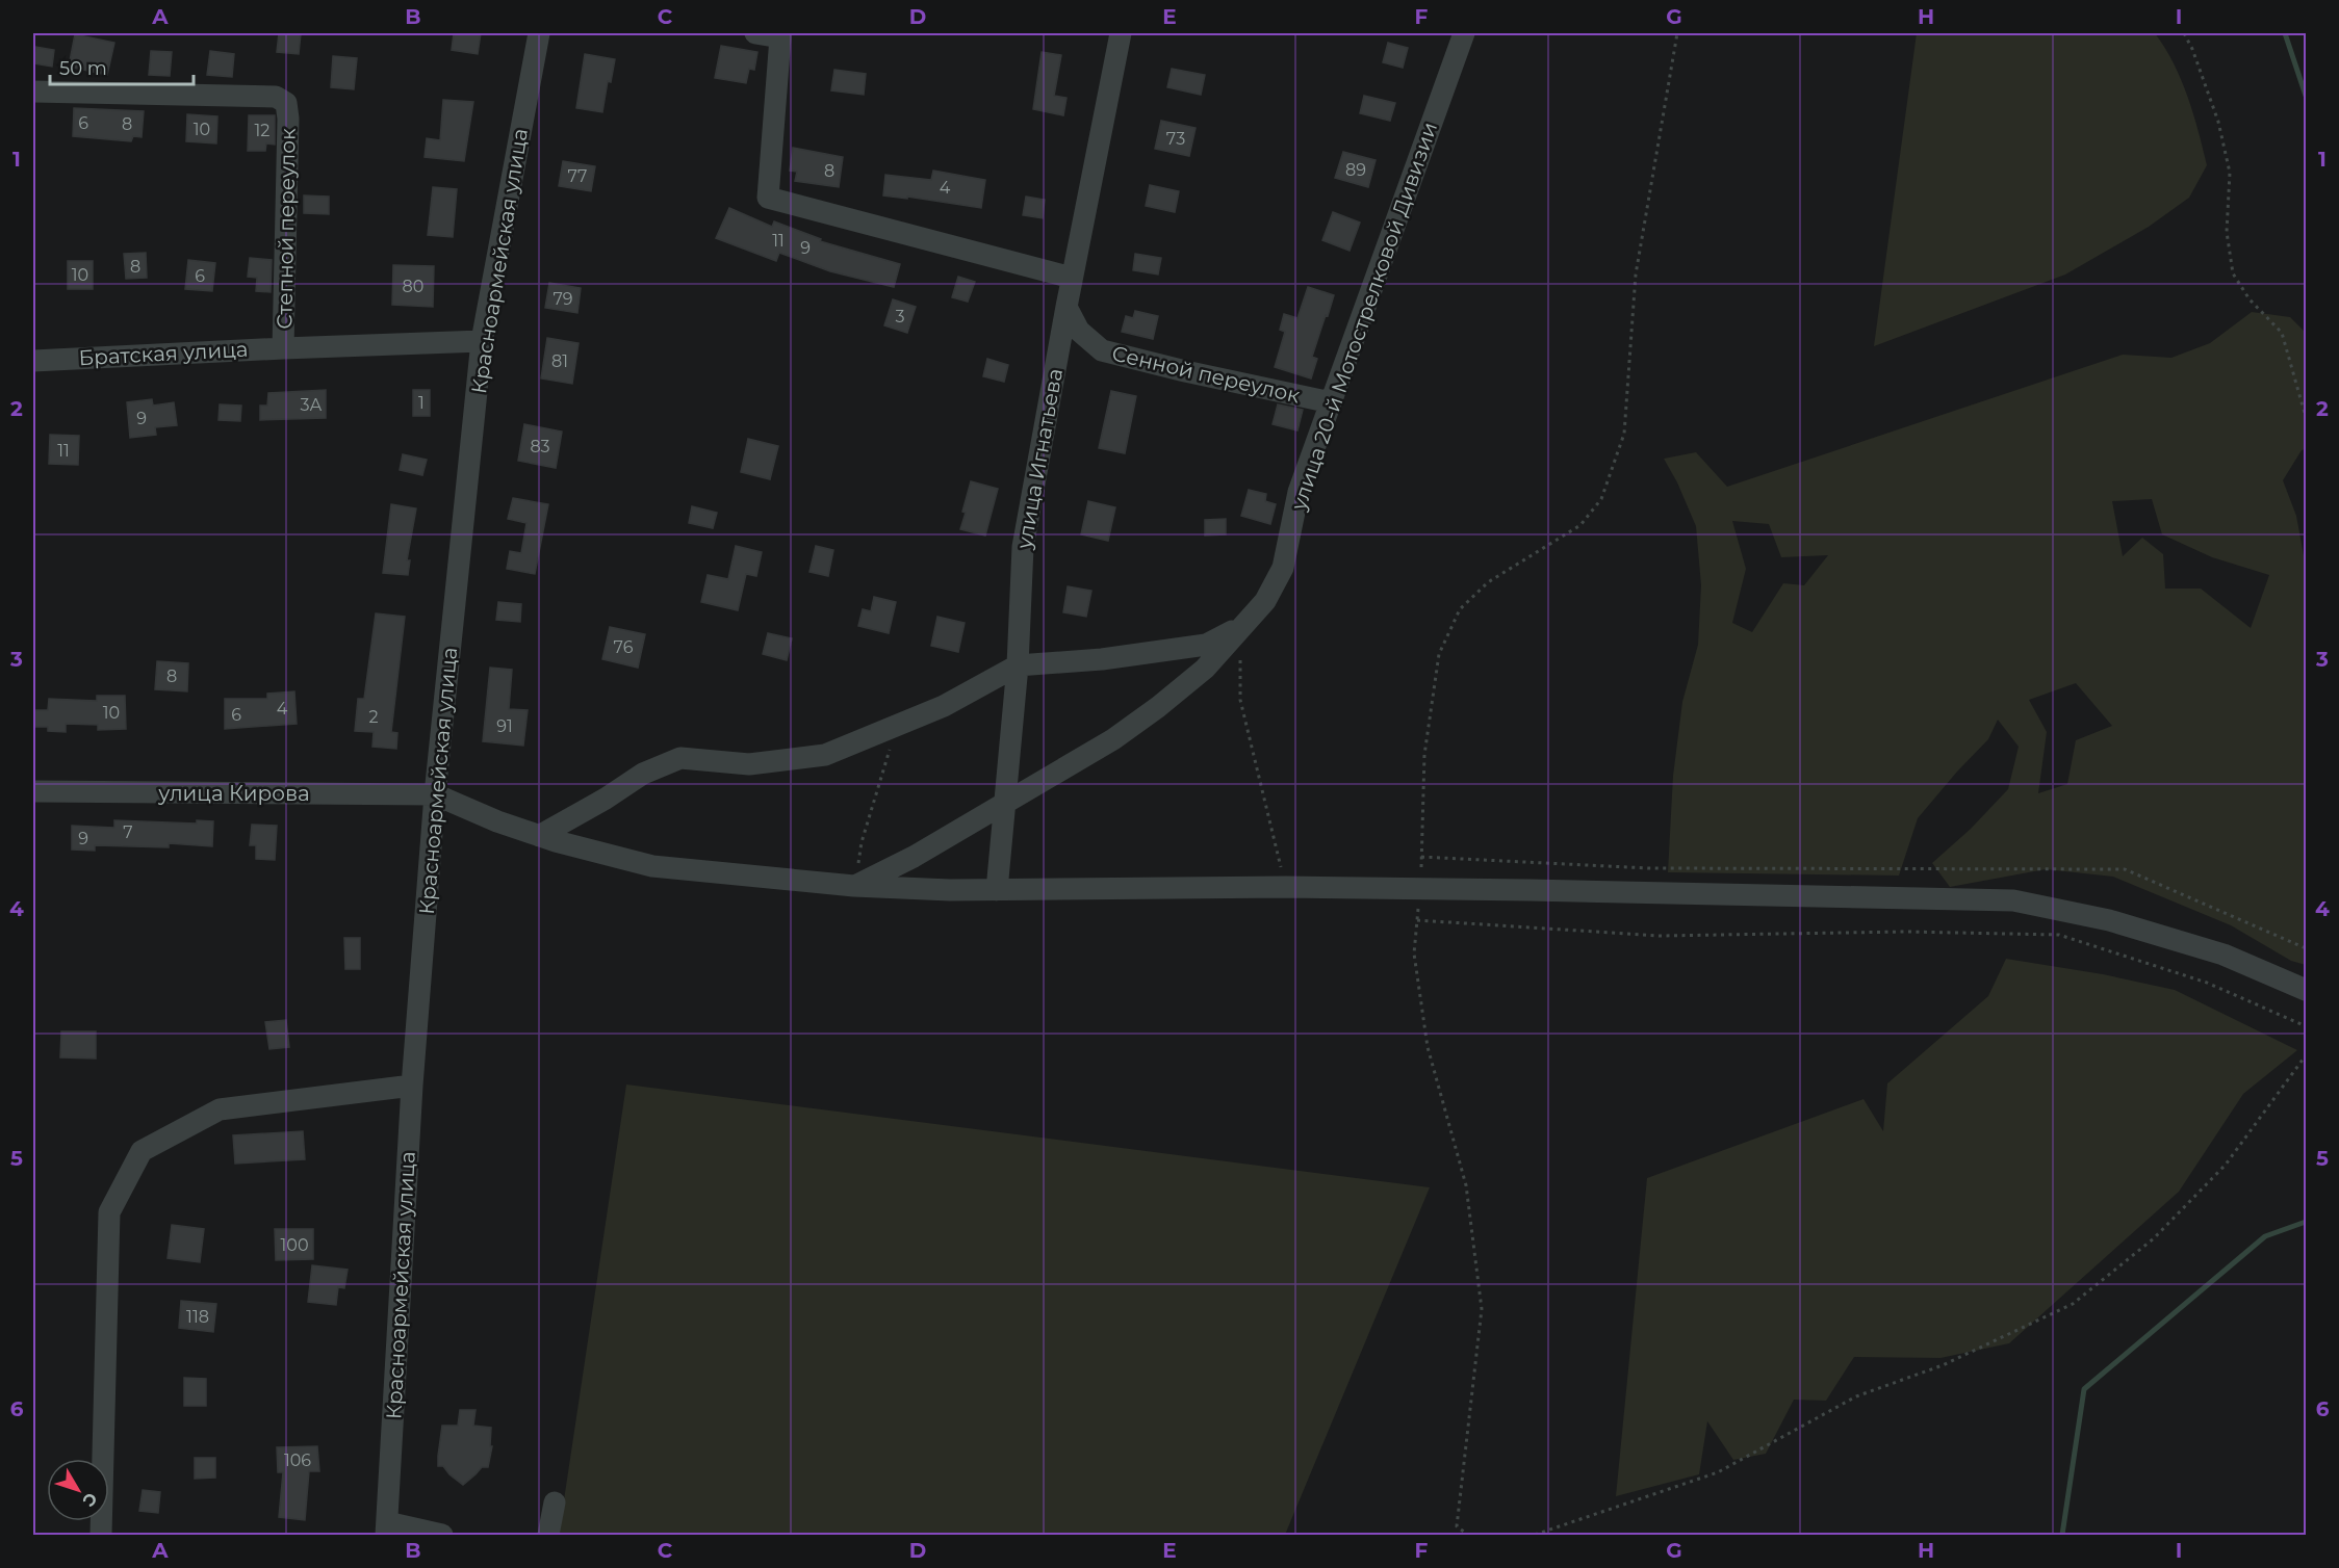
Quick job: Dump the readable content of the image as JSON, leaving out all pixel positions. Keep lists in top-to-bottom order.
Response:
{
  "streets": {
    "street": [
      "Степной переулок",
      "Красноармейская улица",
      "улица 20-й Мотострелковой Дивизии",
      "Братская улица",
      "Сенной переулок",
      "улица Игнатьева",
      "улица Кирова"
    ]
  },
  "crossings": [
    ["Степной переулок", "Братская улица"],
    ["Красноармейская улица", "Братская улица"],
    ["Красноармейская улица", "улица Кирова"],
    ["улица 20-й Мотострелковой Дивизии", "Сенной переулок"],
    ["улица 20-й Мотострелковой Дивизии", "улица Игнатьева"],
    ["Сенной переулок", "улица Игнатьева"]
  ],
  "house_numbers": [
    "6",
    "8",
    "10",
    "12",
    "73",
    "89",
    "8",
    "77",
    "4",
    "11",
    "9",
    "8",
    "10",
    "6",
    "80",
    "79",
    "3",
    "81",
    "1",
    "3А",
    "9",
    "83",
    "11",
    "76",
    "8",
    "4",
    "10",
    "6",
    "2",
    "91",
    "7",
    "9",
    "100",
    "118",
    "106"
  ],
  "scale_bar": "50 m",
  "north": "bottom right",
  "grid": {
    "columns": [
      "A",
      "B",
      "C",
      "D",
      "E",
      "F",
      "G",
      "H",
      "I"
    ],
    "rows": [
      "1",
      "2",
      "3",
      "4",
      "5",
      "6"
    ]
  }
}
